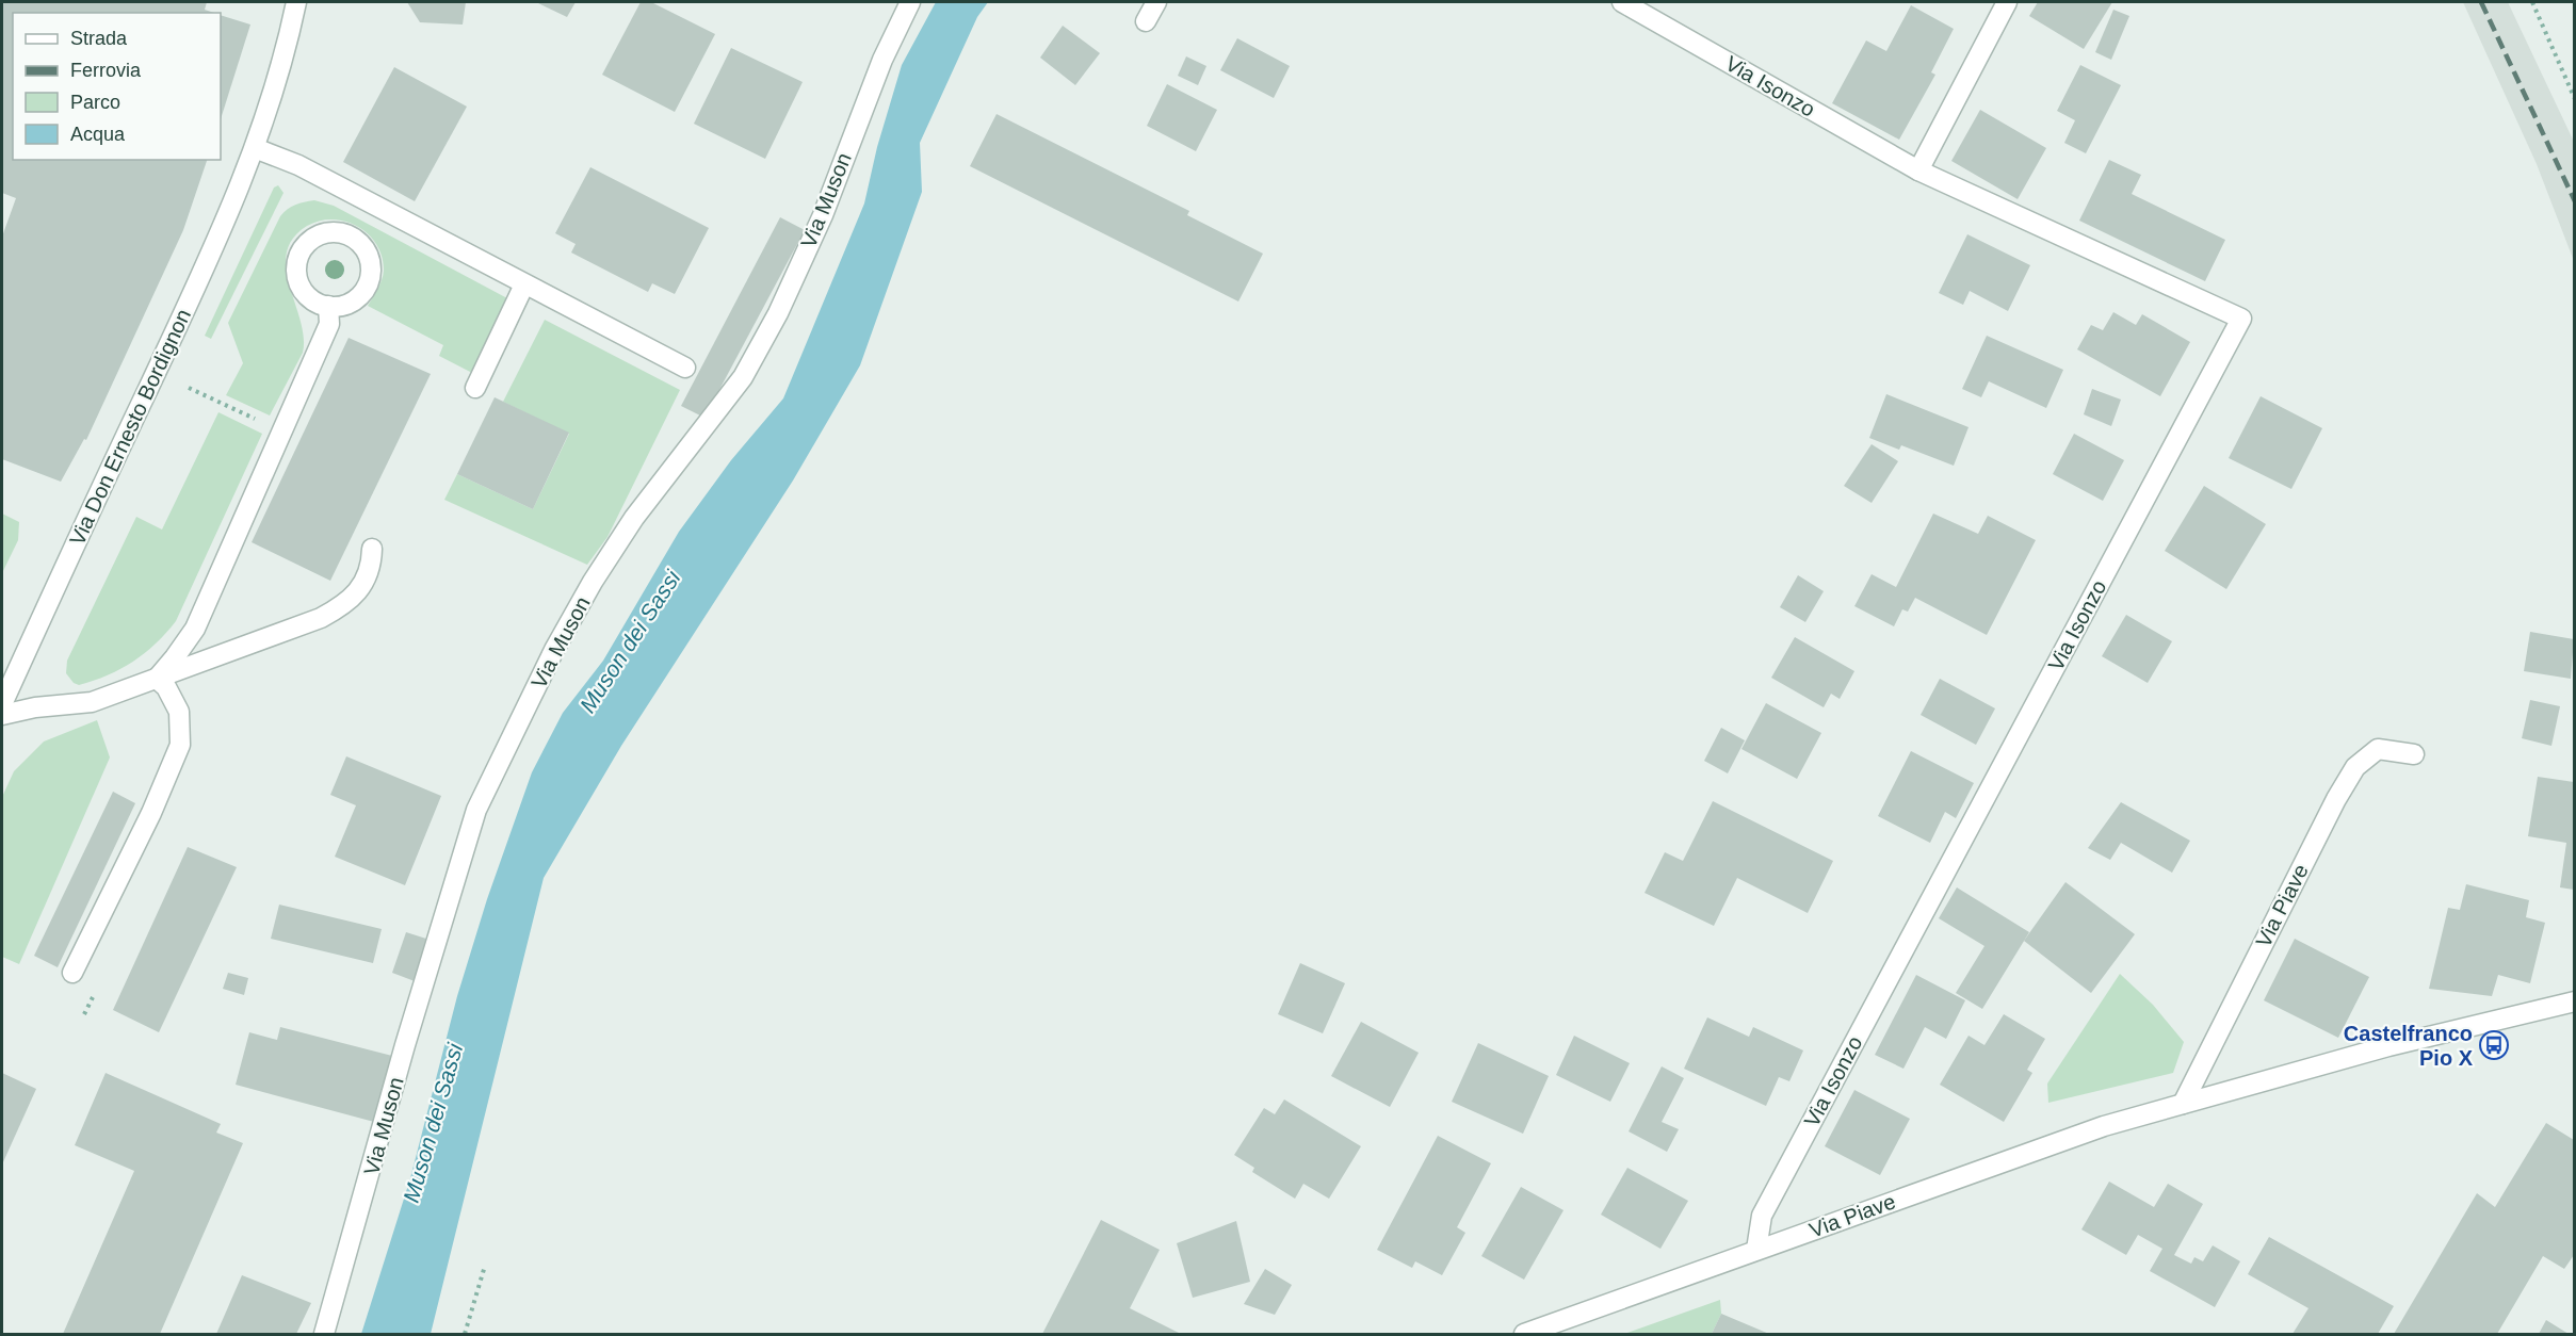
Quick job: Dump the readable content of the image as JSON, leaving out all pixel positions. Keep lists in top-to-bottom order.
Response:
{
  "streets": {
    "street": [
      "Via Isonzo",
      "Via Muson",
      "Via Don Ernesto Bordignon",
      "Via Piave"
    ]
  },
  "crossings": [
    ["Via Isonzo", "Via Piave"]
  ],
  "water": ["Muson dei Sassi"],
  "places": {
    "bus stop": ["Castelfranco Pio X"]
  },
  "legend": [
    "Strada",
    "Ferrovia",
    "Parco",
    "Acqua"
  ]
}
